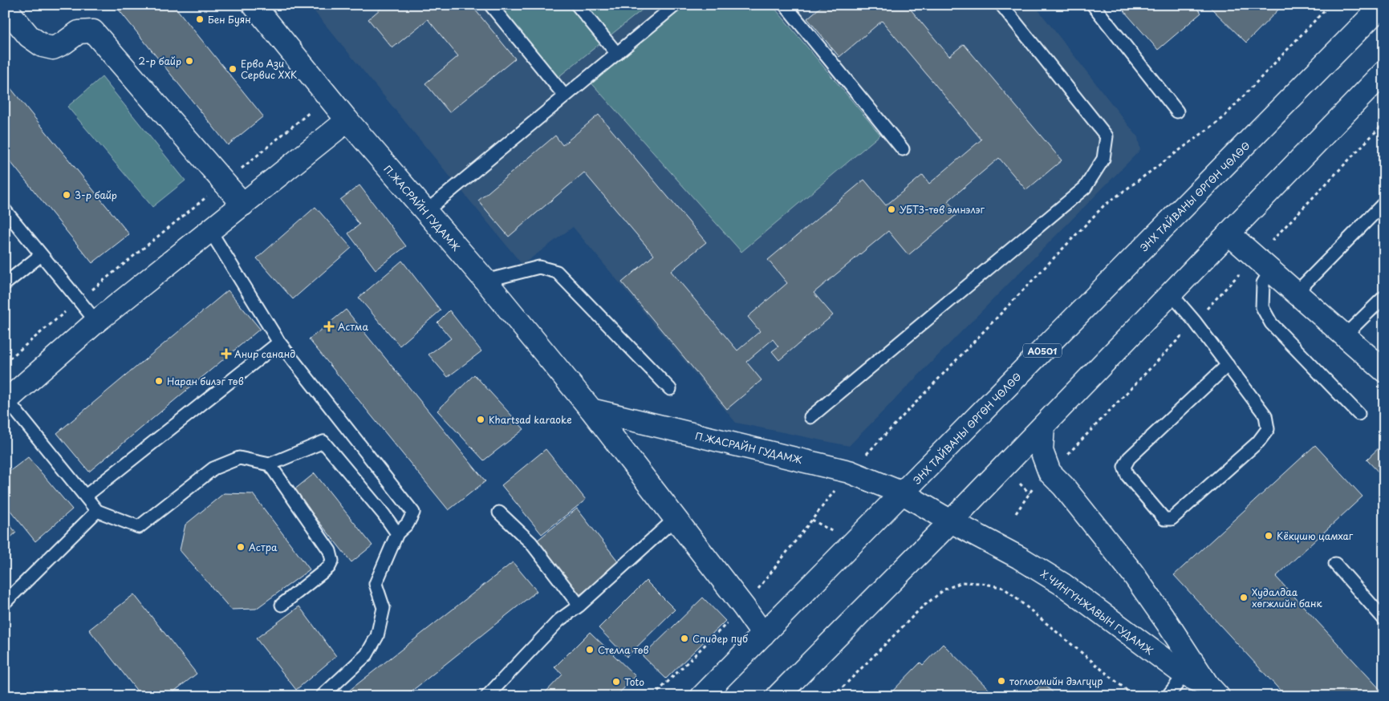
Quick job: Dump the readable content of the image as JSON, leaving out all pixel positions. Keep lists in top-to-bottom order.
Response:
{
  "streets": {
    "main road": [
      "ЭНХ ТАЙВАНЫ ӨРГӨН ЧӨЛӨӨ",
      "П.ЖАСРАЙН ГУДАМЖ",
      "A0501",
      "Х.ЧИНГҮНЖАВЫН ГУДАМЖ"
    ]
  },
  "crossings": [
    ["ЭНХ ТАЙВАНЫ ӨРГӨН ЧӨЛӨӨ", "П.ЖАСРАЙН ГУДАМЖ"],
    ["ЭНХ ТАЙВАНЫ ӨРГӨН ЧӨЛӨӨ", "Х.ЧИНГҮНЖАВЫН ГУДАМЖ"],
    ["П.ЖАСРАЙН ГУДАМЖ", "Х.ЧИНГҮНЖАВЫН ГУДАМЖ"]
  ],
  "places": {
    "other": [
      "Бен Буян",
      "2-р байр",
      "Ерво Ази Сервис ХХК",
      "3-р байр",
      "УБТЗ-төв эмнэлэг",
      "Наран билэг төв",
      "Khartsad karaoke",
      "Кёкүшю цамхаг",
      "Астра",
      "Худалдаа хөгжлийн банк",
      "Спидер пуб",
      "Стелла төв",
      "тоглоомийн дэлгүүр",
      "Toto"
    ],
    "health": ["Астма", "Анир сананд"]
  }
}
